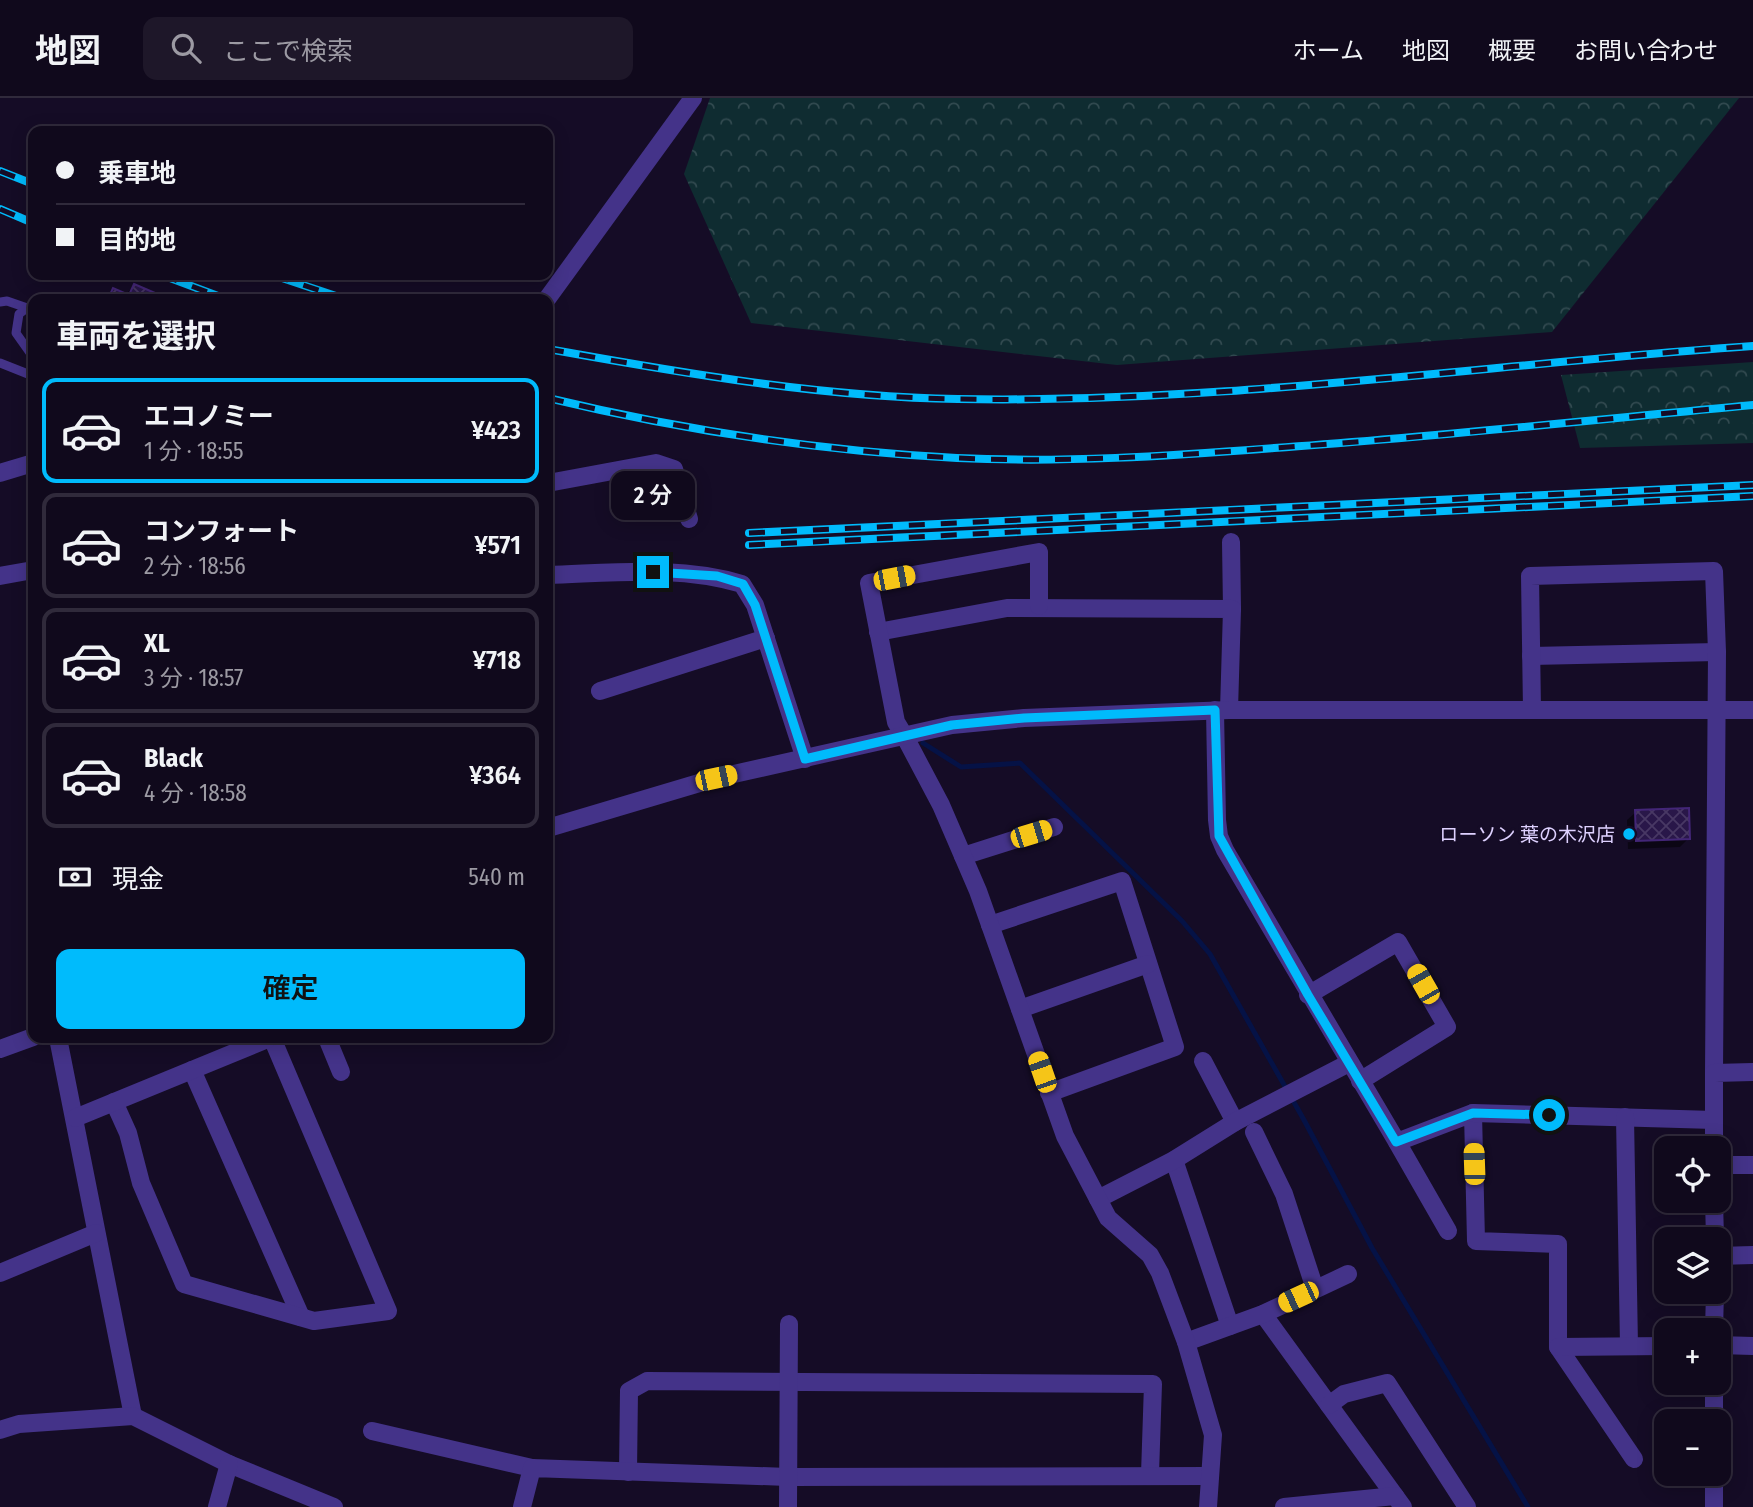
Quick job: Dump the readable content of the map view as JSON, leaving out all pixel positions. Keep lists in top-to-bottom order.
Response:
{
  "places": ["ローソン 葉の木沢店"],
  "page": {
    "header": "地図",
    "search": "ここで検索",
    "nav": [
      "ホーム",
      "地図",
      "概要",
      "お問い合わせ"
    ],
    "banner": ["乗車地", "目的地"],
    "heading": "車両を選択",
    "list": [
      {
        "name": "エコノミー",
        "note": "1 分 · 18:55",
        "value": "¥423"
      },
      {
        "name": "コンフォート",
        "note": "2 分 · 18:56",
        "value": "¥571"
      },
      {
        "name": "XL",
        "note": "3 分 · 18:57",
        "value": "¥718"
      },
      {
        "name": "Black",
        "note": "4 分 · 18:58",
        "value": "¥364"
      }
    ],
    "bubble": "2 分",
    "pay": ["現金", "540 m"],
    "buttons": "確定",
    "map_buttons": ["+", "−"]
  }
}
